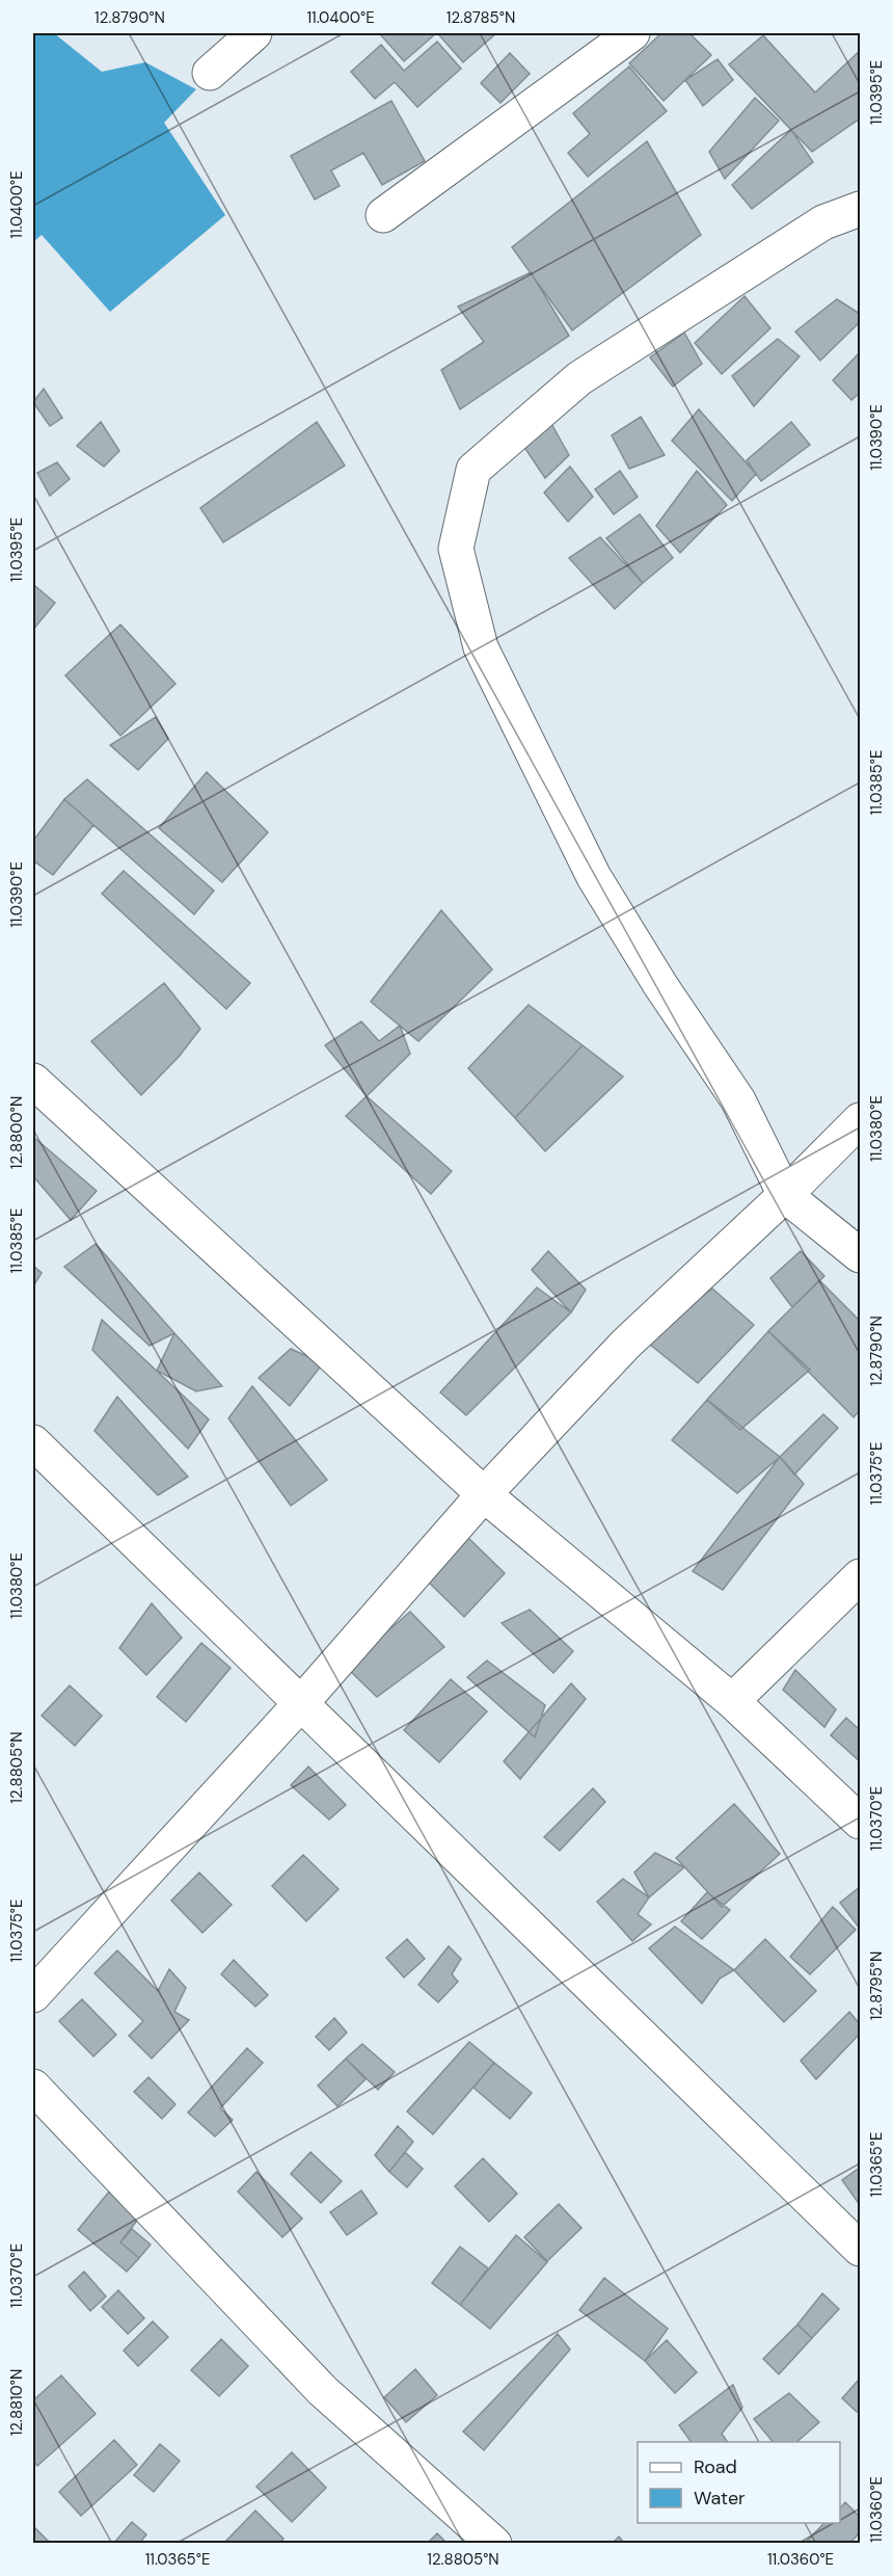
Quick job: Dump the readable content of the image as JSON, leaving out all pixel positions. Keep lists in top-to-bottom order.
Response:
{
  "legend": ["Road", "Water"],
  "coordinates": [
    "12.8790°N",
    "11.0400°E",
    "12.8785°N",
    "11.0395°E",
    "11.0390°E",
    "11.0385°E",
    "11.0380°E",
    "12.8800°N",
    "11.0375°E",
    "12.8805°N",
    "11.0370°E",
    "12.8795°N",
    "11.0365°E",
    "12.8810°N",
    "11.0360°E"
  ]
}
